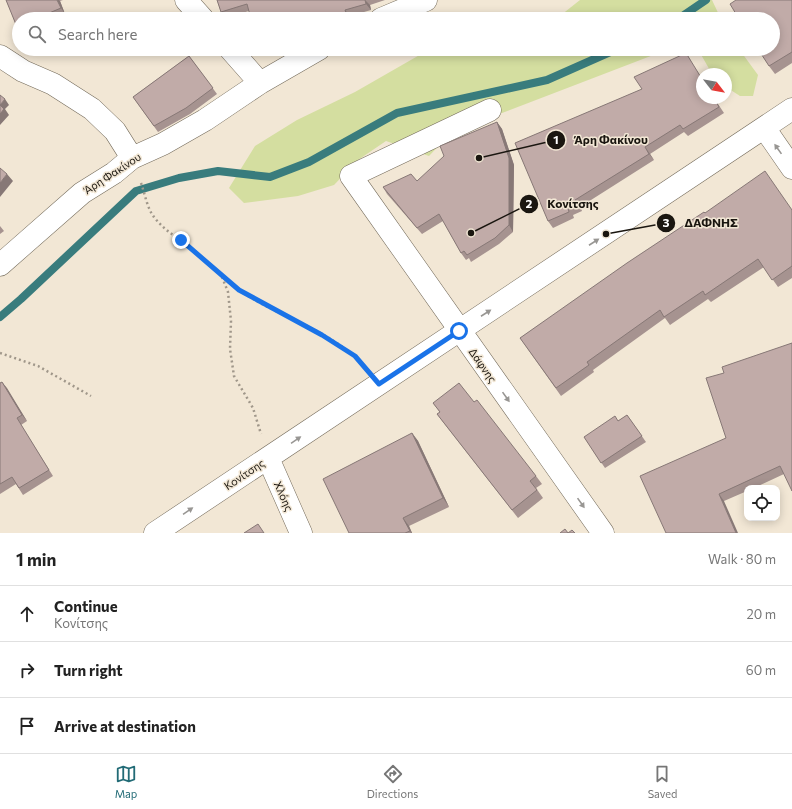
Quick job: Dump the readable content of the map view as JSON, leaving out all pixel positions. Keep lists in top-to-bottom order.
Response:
{
  "streets": {
    "street": [
      "Άρη Φακίνου",
      "Δάφνης",
      "Κονίτσης",
      "Χλόης"
    ]
  },
  "crossings": [
    ["Δάφνης", "Κονίτσης"],
    ["Κονίτσης", "Χλόης"]
  ],
  "one_way": ["Δάφνης", "Κονίτσης"],
  "places": ["Άρη Φακίνου", "Κονίτσης", "ΔΑΦΝΗΣ"],
  "north": "bottom right",
  "page": {
    "search": "Search here",
    "heading": ["1 min", "Walk · 80 m"],
    "list": [
      ["Continue", "Κονίτσης", "20 m"],
      ["Turn right", "60 m"],
      "Arrive at destination"
    ],
    "nav": ["Map", "Directions", "Saved"]
  }
}
